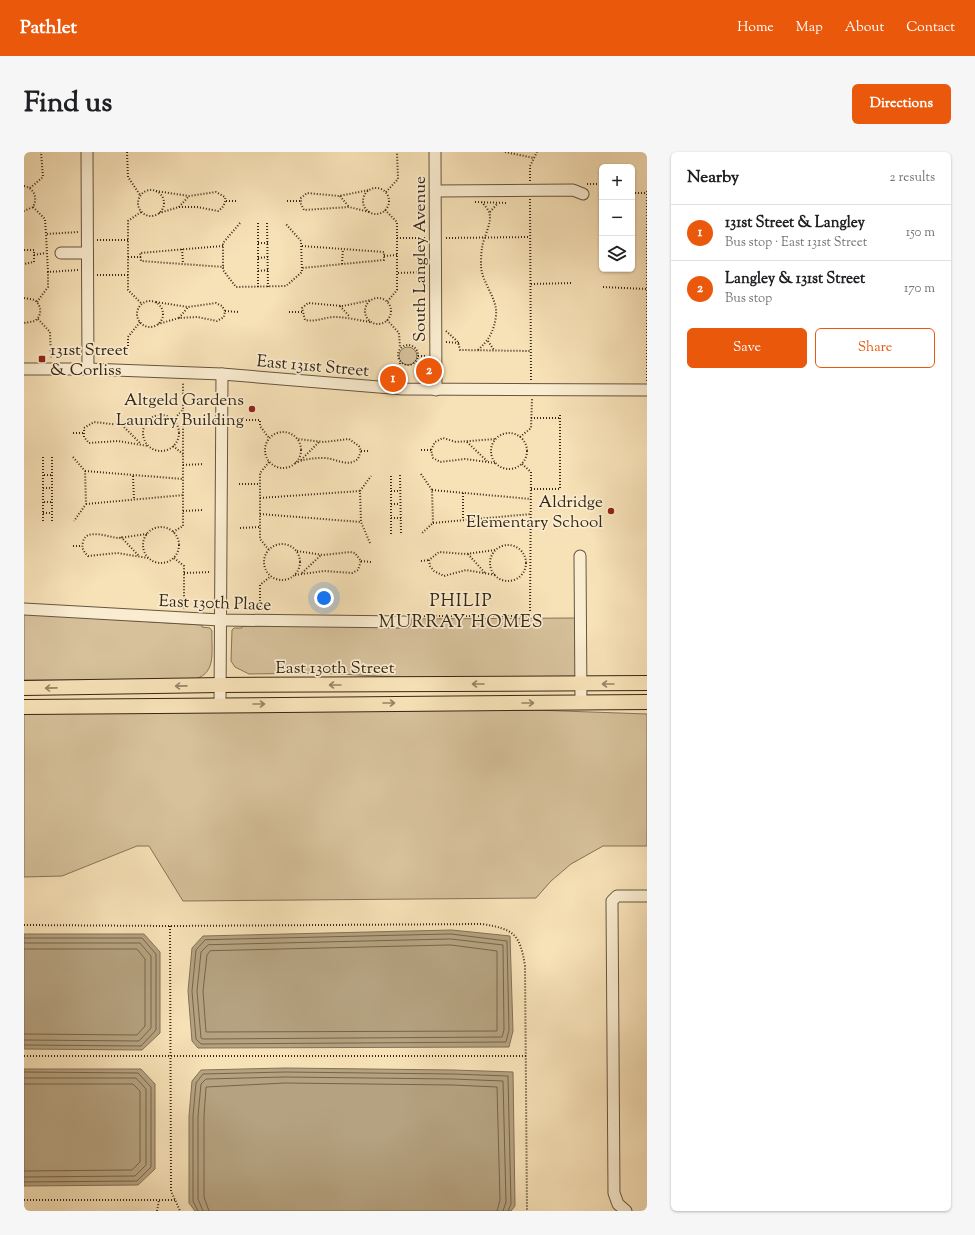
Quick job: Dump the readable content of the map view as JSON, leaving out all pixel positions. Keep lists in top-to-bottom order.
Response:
{
  "streets": {
    "main road": ["East 130th Street"],
    "street": ["South Langley Avenue", "East 131st Street", "East 130th Place"]
  },
  "crossings": [
    ["South Langley Avenue", "East 131st Street"]
  ],
  "districts": ["PHILIP MURRAY HOMES"],
  "places": {
    "transit": ["131st Street & Corliss"],
    "other": ["Altgeld Gardens Laundry Building", "Aldridge Elementary School"]
  },
  "page": {
    "header": "Pathlet",
    "nav": [
      "Home",
      "Map",
      "About",
      "Contact"
    ],
    "title": "Find us",
    "buttons": [
      "Directions",
      ["Save", "Share"]
    ],
    "heading": ["Nearby", "2 results"],
    "map_buttons": ["+", "−"],
    "list": [
      {
        "mark": "1",
        "name": "131st Street & Langley",
        "note": "Bus stop · East 131st Street",
        "value": "150 m"
      },
      {
        "mark": "2",
        "name": "Langley & 131st Street",
        "note": "Bus stop",
        "value": "170 m"
      }
    ],
    "pins": ["2", "1"]
  }
}
